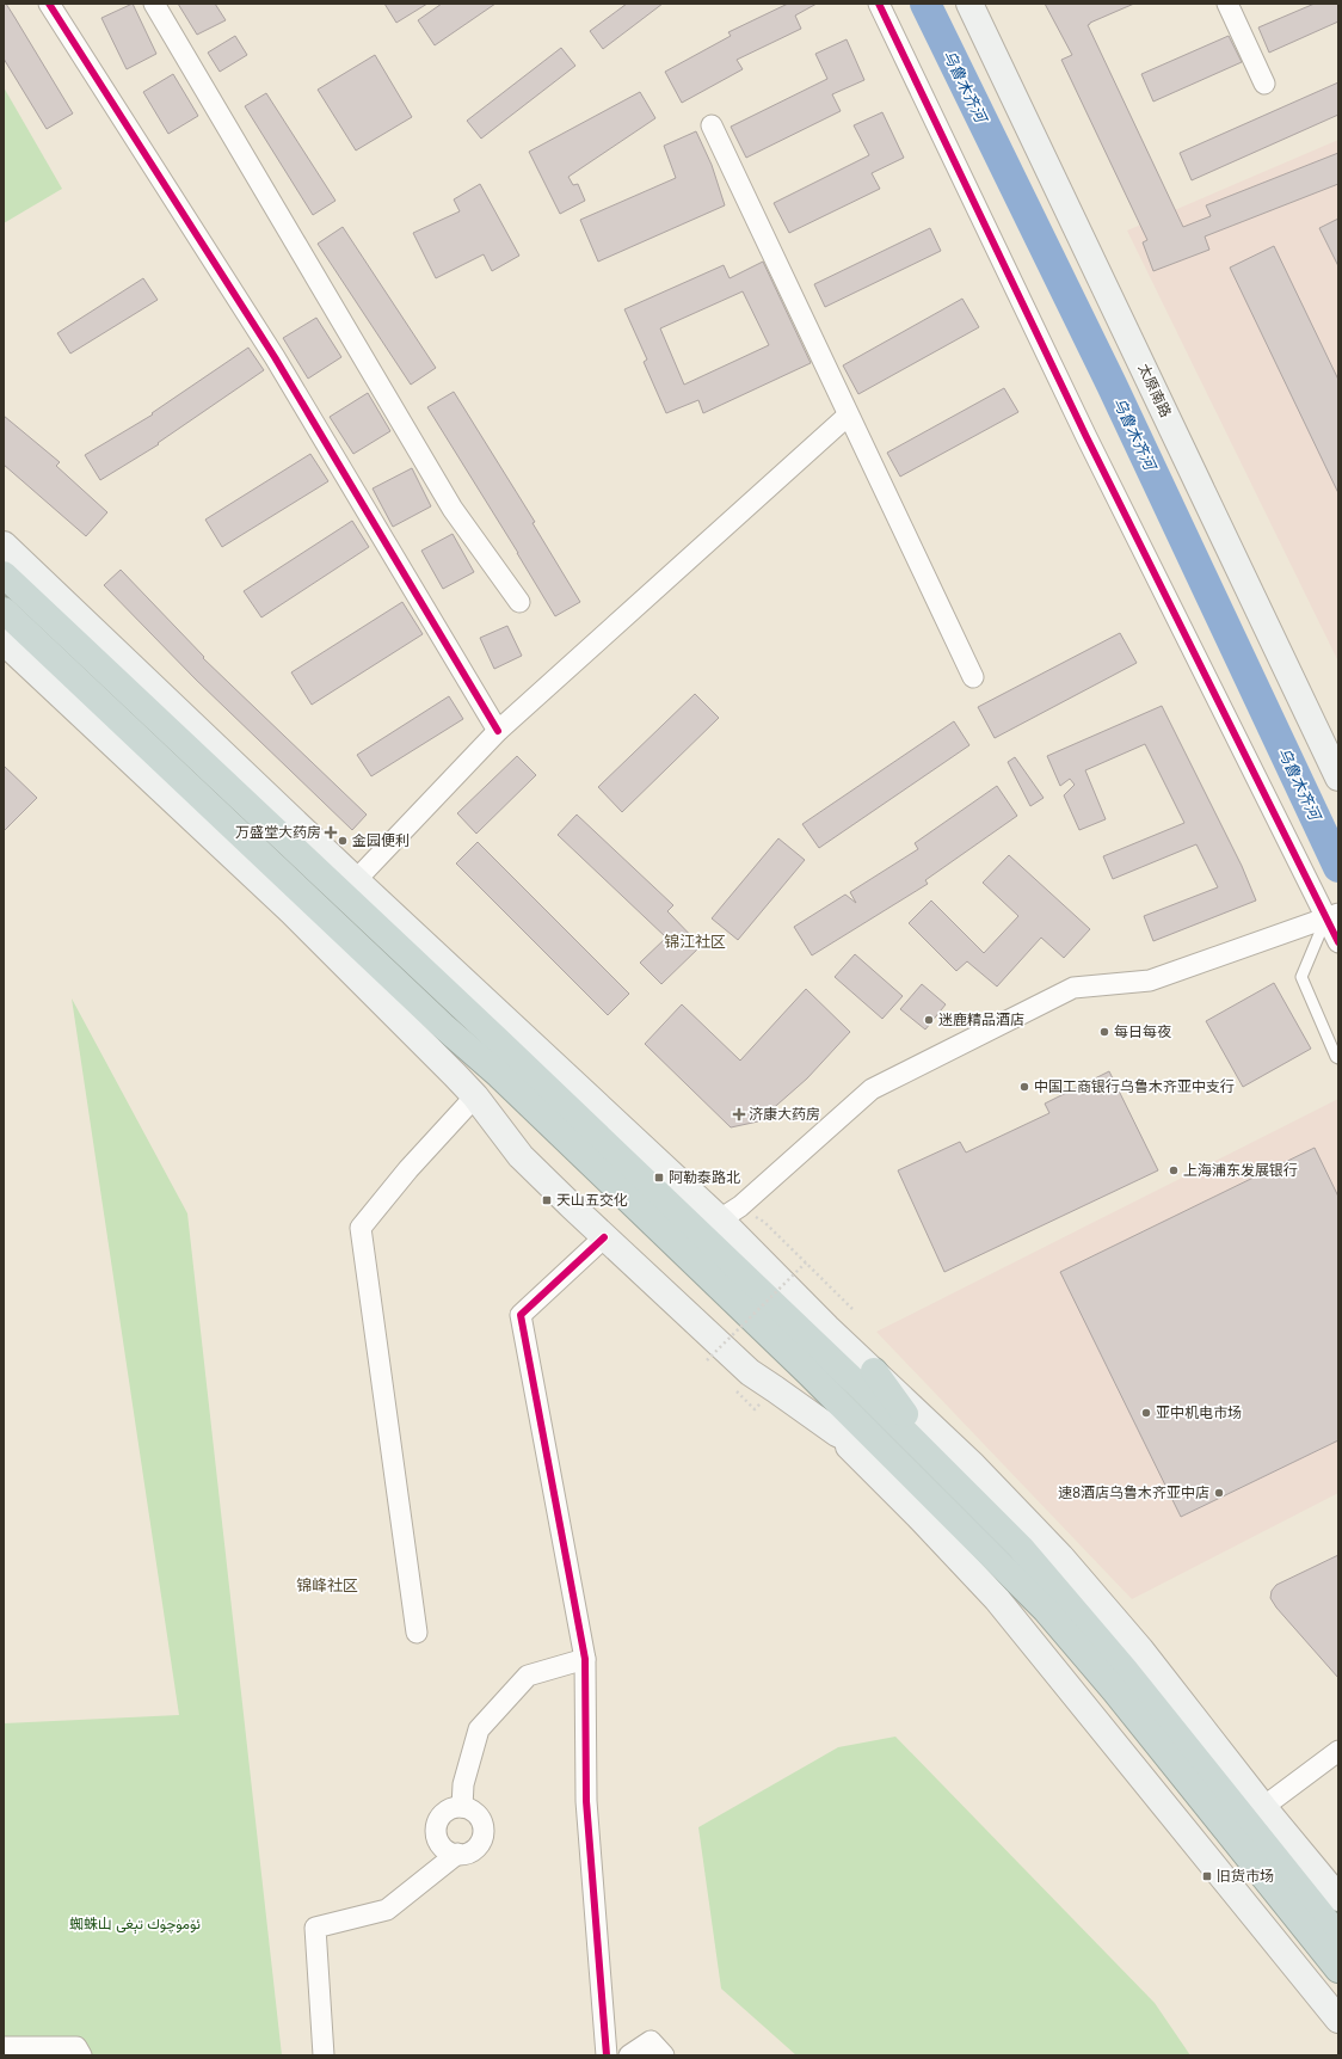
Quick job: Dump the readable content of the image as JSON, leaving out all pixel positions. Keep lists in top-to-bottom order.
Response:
{
  "streets": {
    "main road": ["太原南路"]
  },
  "districts": ["锦江社区", "锦峰社区"],
  "water": ["乌鲁木齐河"],
  "parks": ["蜘蛛山 ئۆمۈچۈك تېغى"],
  "places": {
    "health": ["万盛堂大药房", "济康大药房"],
    "other": [
      "金园便利",
      "迷鹿精品酒店",
      "每日每夜",
      "中国工商银行乌鲁木齐亚中支行",
      "上海浦东发展银行",
      "亚中机电市场",
      "速8酒店乌鲁木齐亚中店"
    ],
    "transit": ["阿勒泰路北", "天山五交化", "旧货市场"]
  }
}
